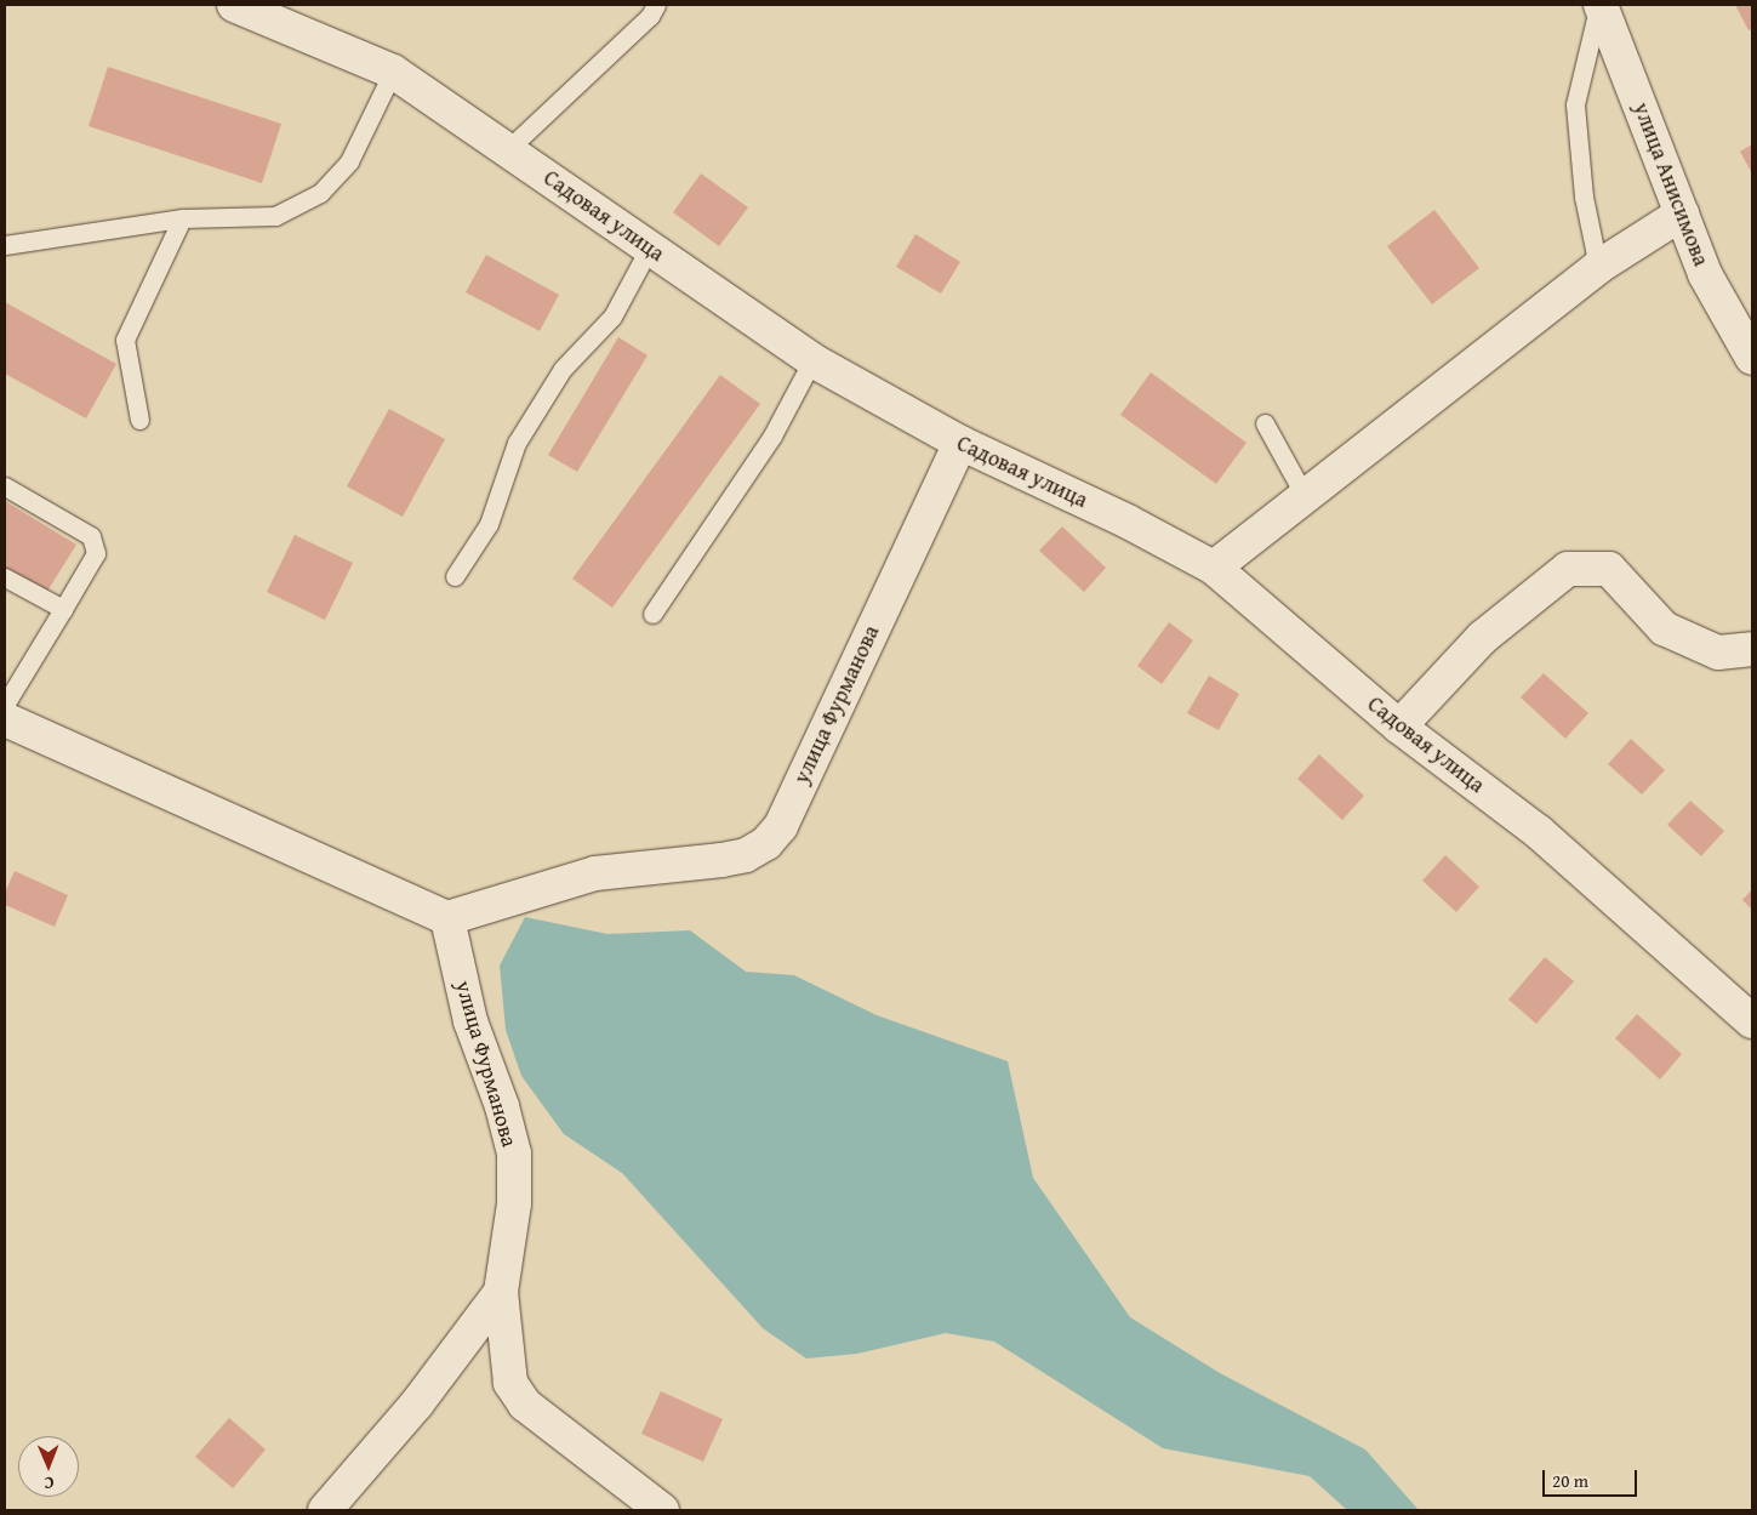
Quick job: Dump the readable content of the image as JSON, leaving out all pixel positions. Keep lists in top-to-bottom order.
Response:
{
  "streets": {
    "street": ["улица Анисимова", "Садовая улица", "улица Фурманова"]
  },
  "crossings": [
    ["Садовая улица", "улица Фурманова"]
  ],
  "scale_bar": "20 m",
  "north": "bottom"
}
